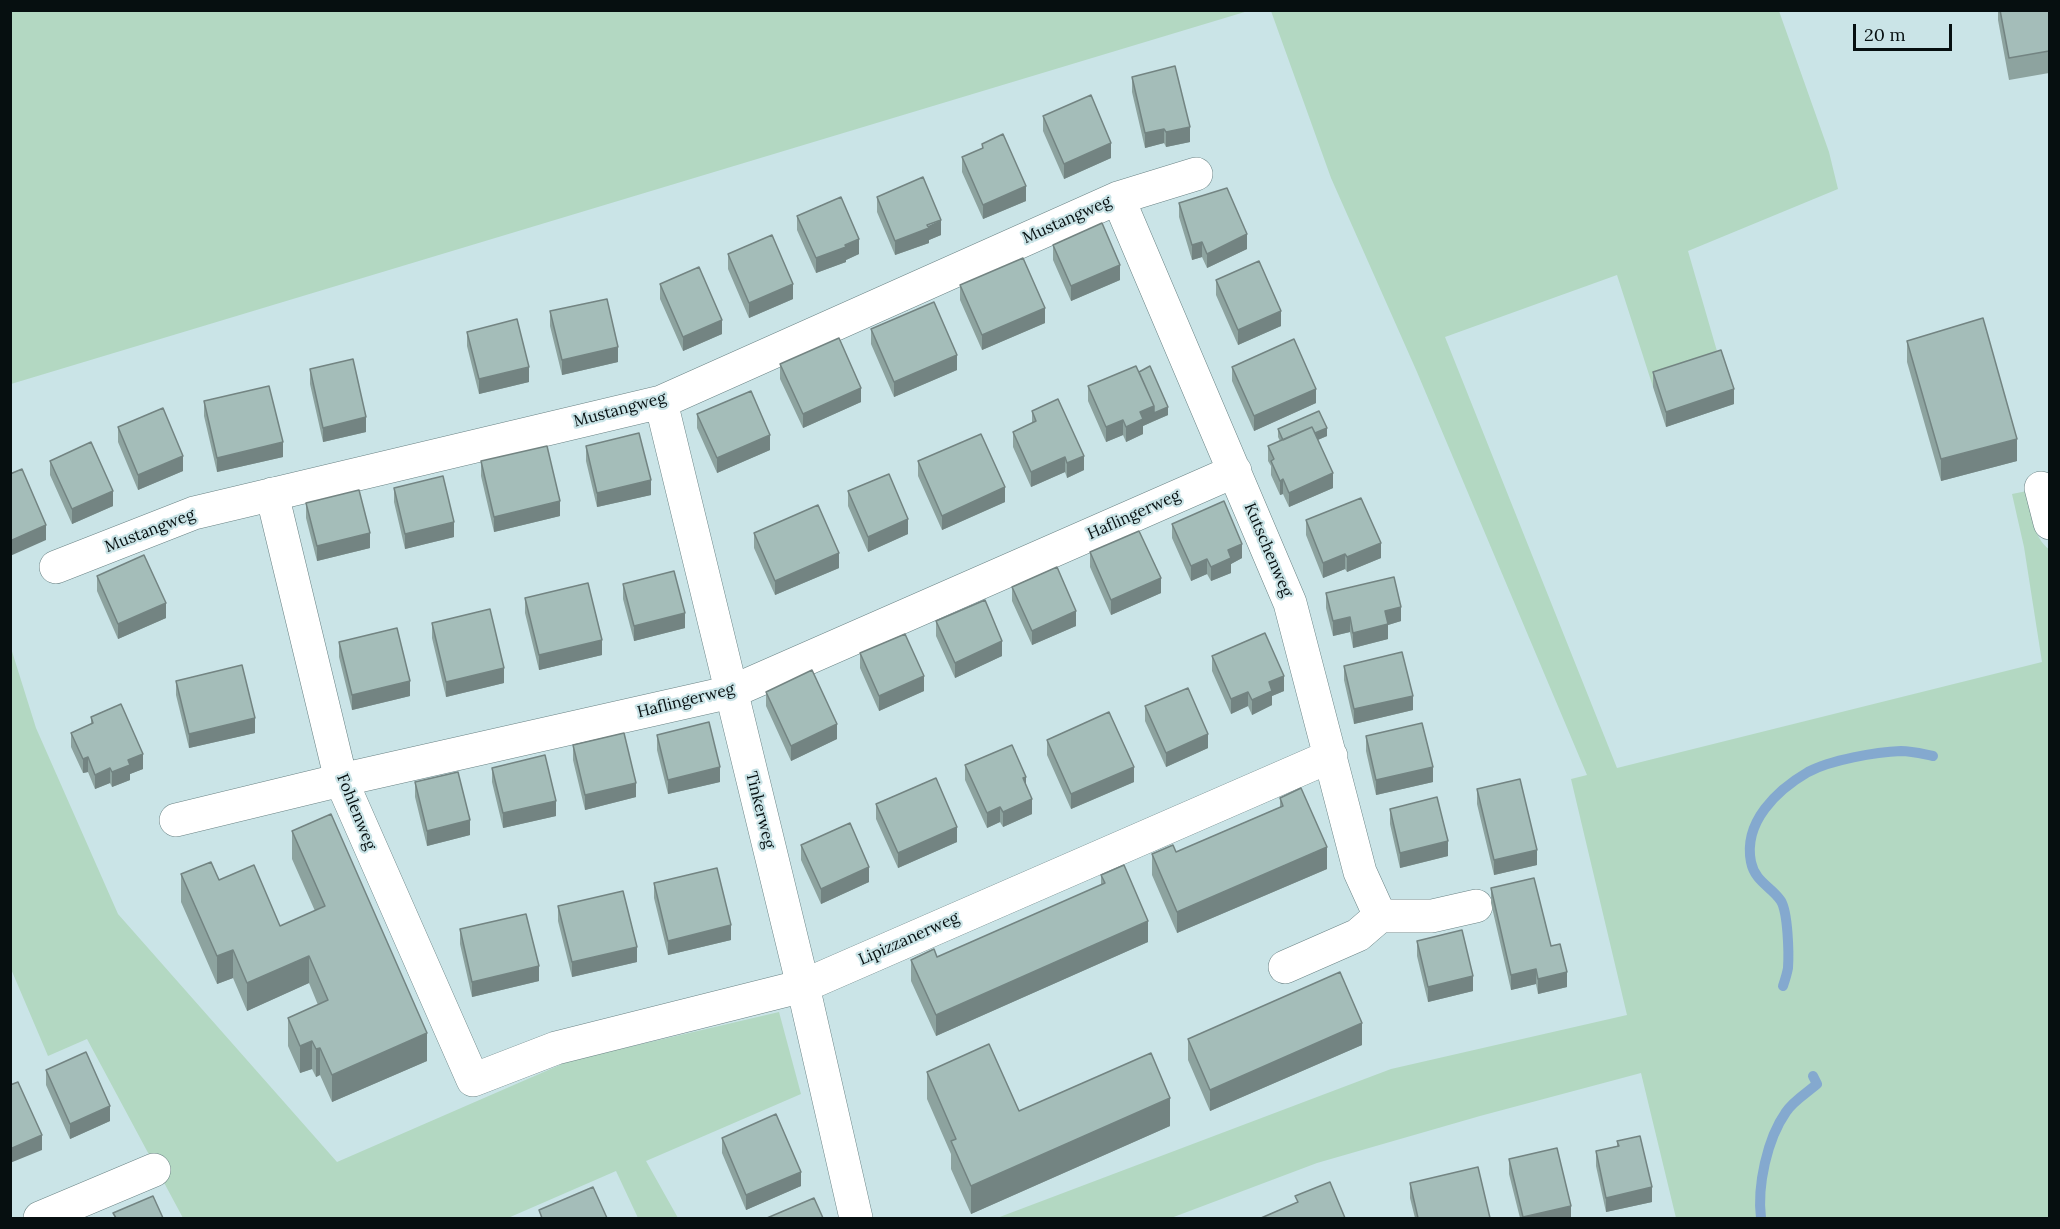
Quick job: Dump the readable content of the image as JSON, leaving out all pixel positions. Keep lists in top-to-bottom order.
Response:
{
  "streets": {
    "street": [
      "Mustangweg",
      "Haflingerweg",
      "Kutschenweg",
      "Tinkerweg",
      "Fohlenweg",
      "Lipizzanerweg"
    ]
  },
  "crossings": [
    ["Mustangweg", "Kutschenweg"],
    ["Mustangweg", "Tinkerweg"],
    ["Mustangweg", "Fohlenweg"],
    ["Haflingerweg", "Kutschenweg"],
    ["Haflingerweg", "Tinkerweg"],
    ["Haflingerweg", "Fohlenweg"],
    ["Kutschenweg", "Lipizzanerweg"],
    ["Tinkerweg", "Lipizzanerweg"],
    ["Fohlenweg", "Lipizzanerweg"]
  ],
  "scale_bar": "20 m"
}
